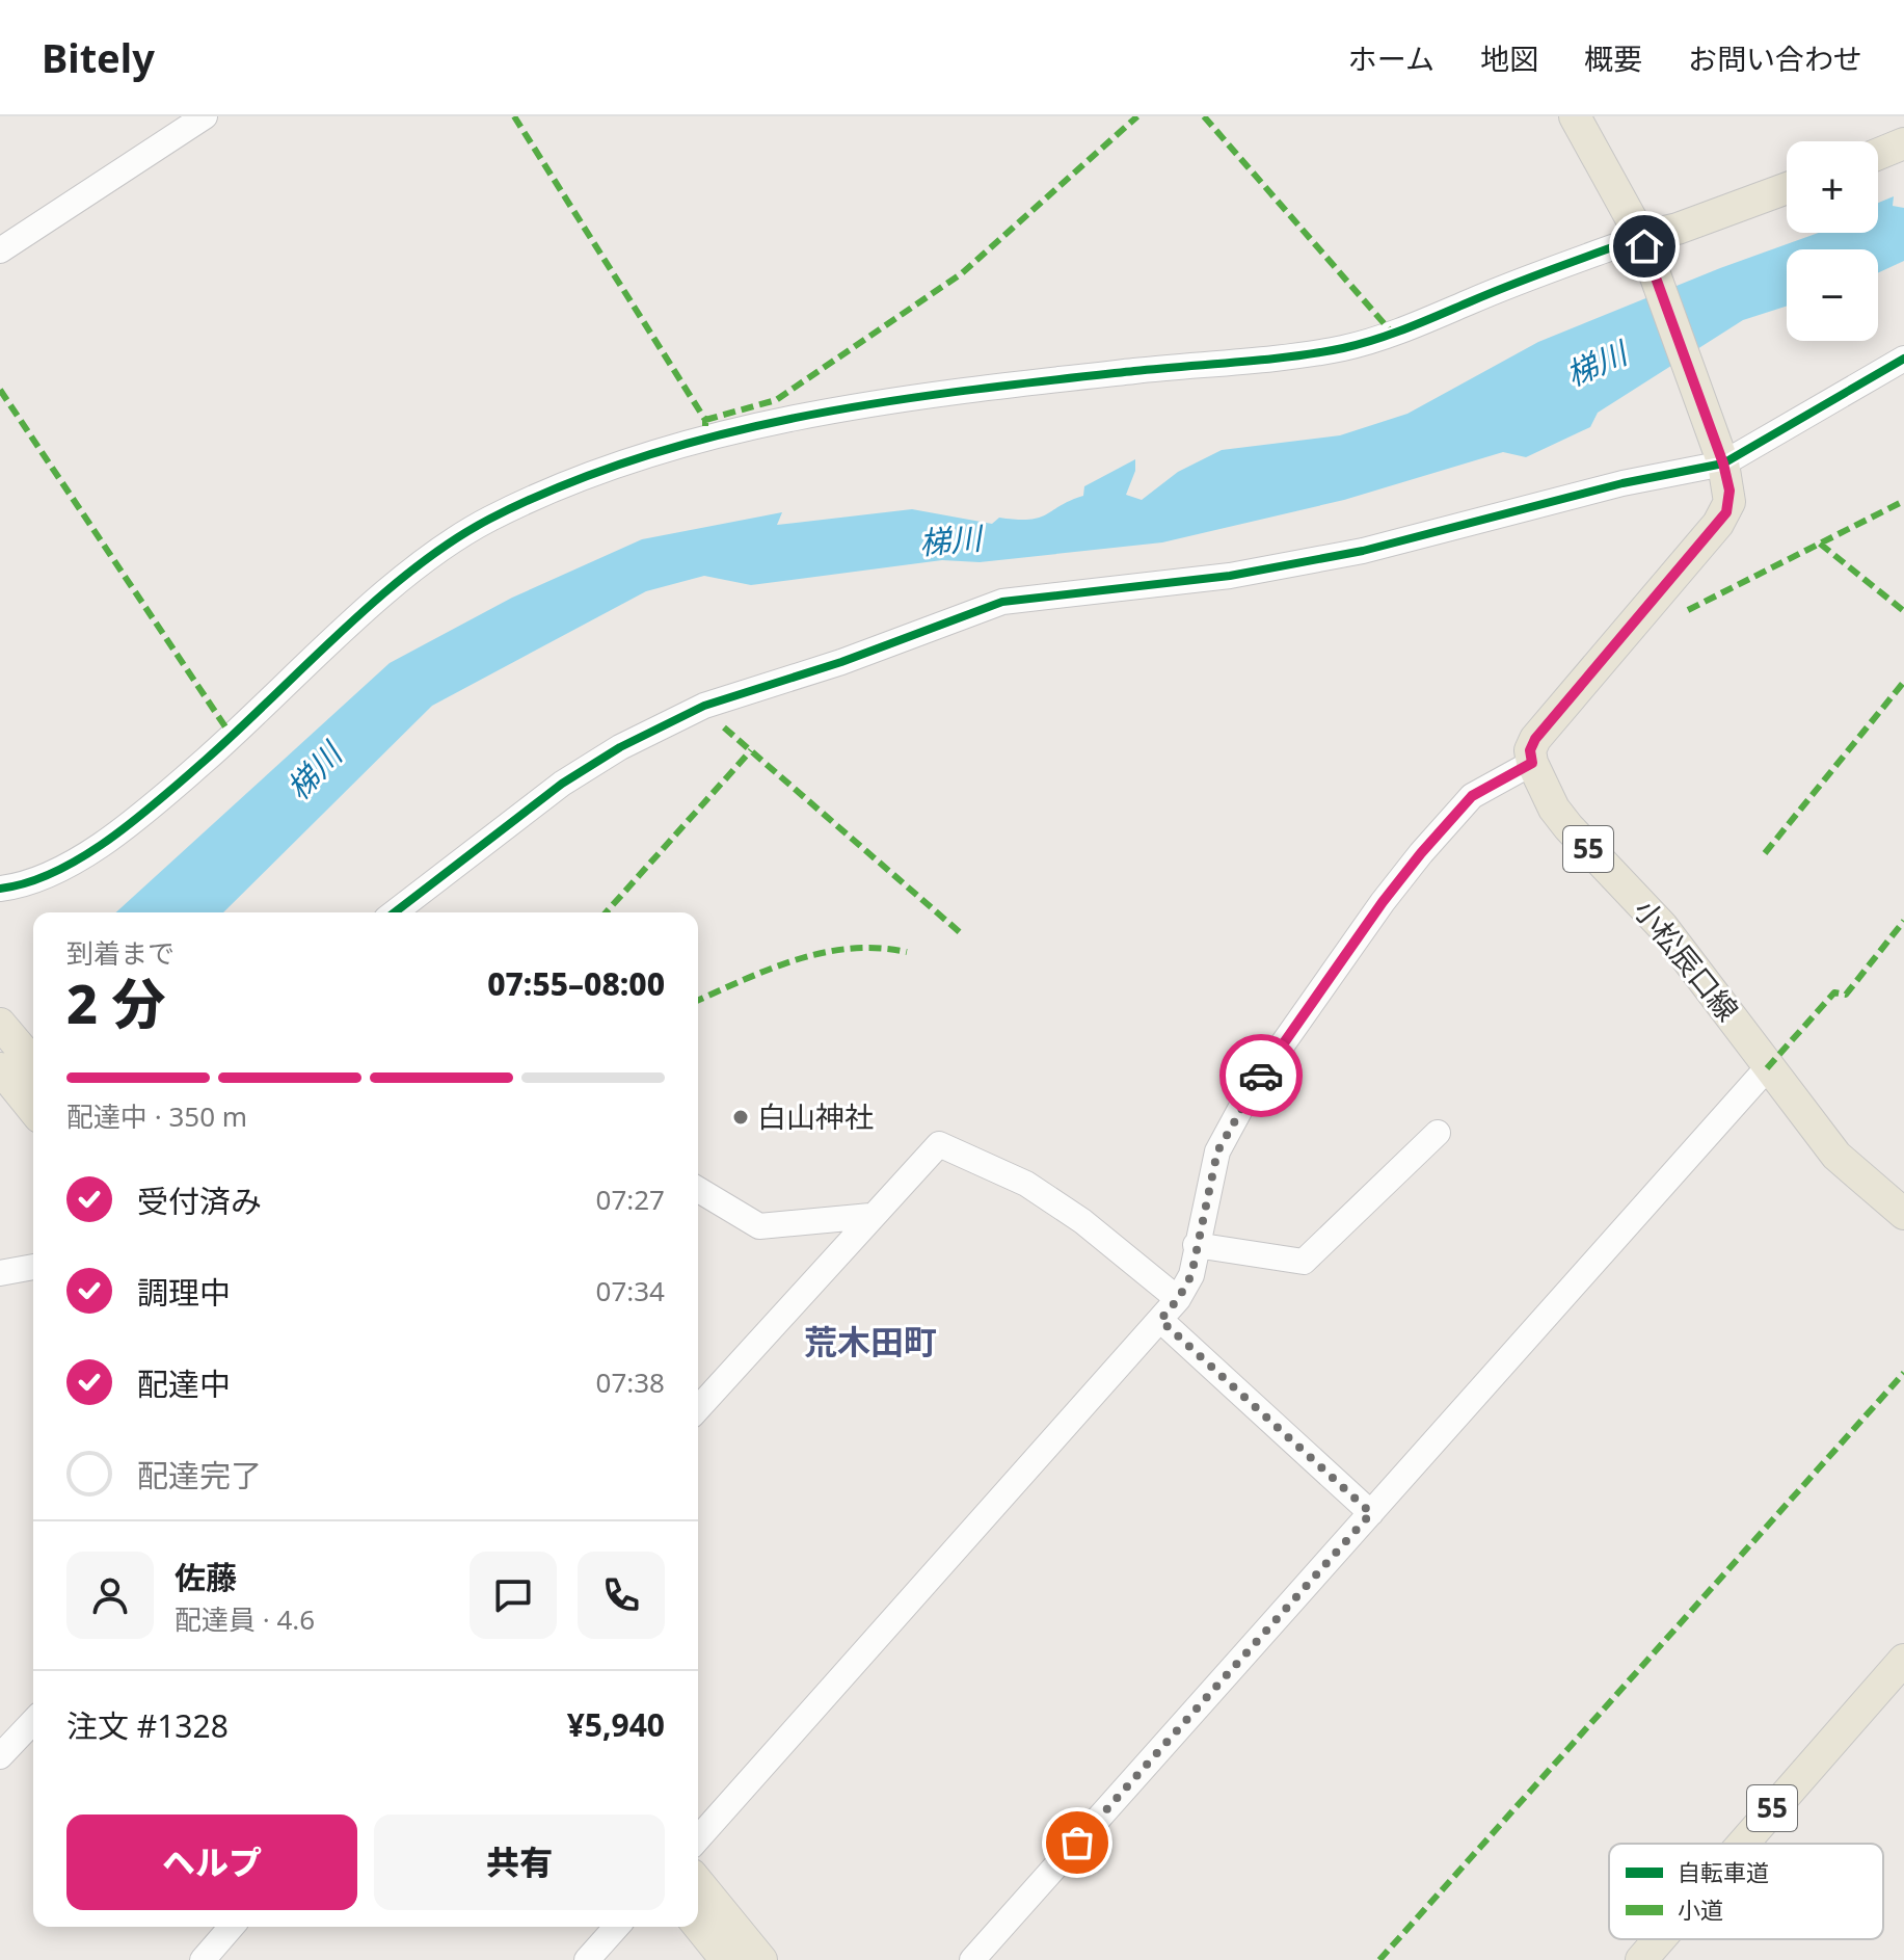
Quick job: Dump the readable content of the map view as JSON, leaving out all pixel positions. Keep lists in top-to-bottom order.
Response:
{
  "streets": {
    "main road": ["55", "小松辰口線"]
  },
  "districts": ["荒木田町"],
  "water": ["梯川"],
  "places": ["白山神社"],
  "legend": ["自転車道", "小道"],
  "page": {
    "header": "Bitely",
    "nav": [
      "ホーム",
      "地図",
      "概要",
      "お問い合わせ"
    ],
    "map_buttons": ["+", "−"],
    "heading": ["2 分", "到着まで", "07:55–08:00"],
    "panel": [
      "佐藤",
      "配達員 · 4.6",
      "注文 #1328",
      "¥5,940"
    ],
    "bar": "配達中 · 350 m",
    "list": [
      ["受付済み", "07:27"],
      ["調理中", "07:34"],
      ["配達中", "07:38"],
      "配達完了"
    ],
    "buttons": ["ヘルプ", "共有"]
  }
}
